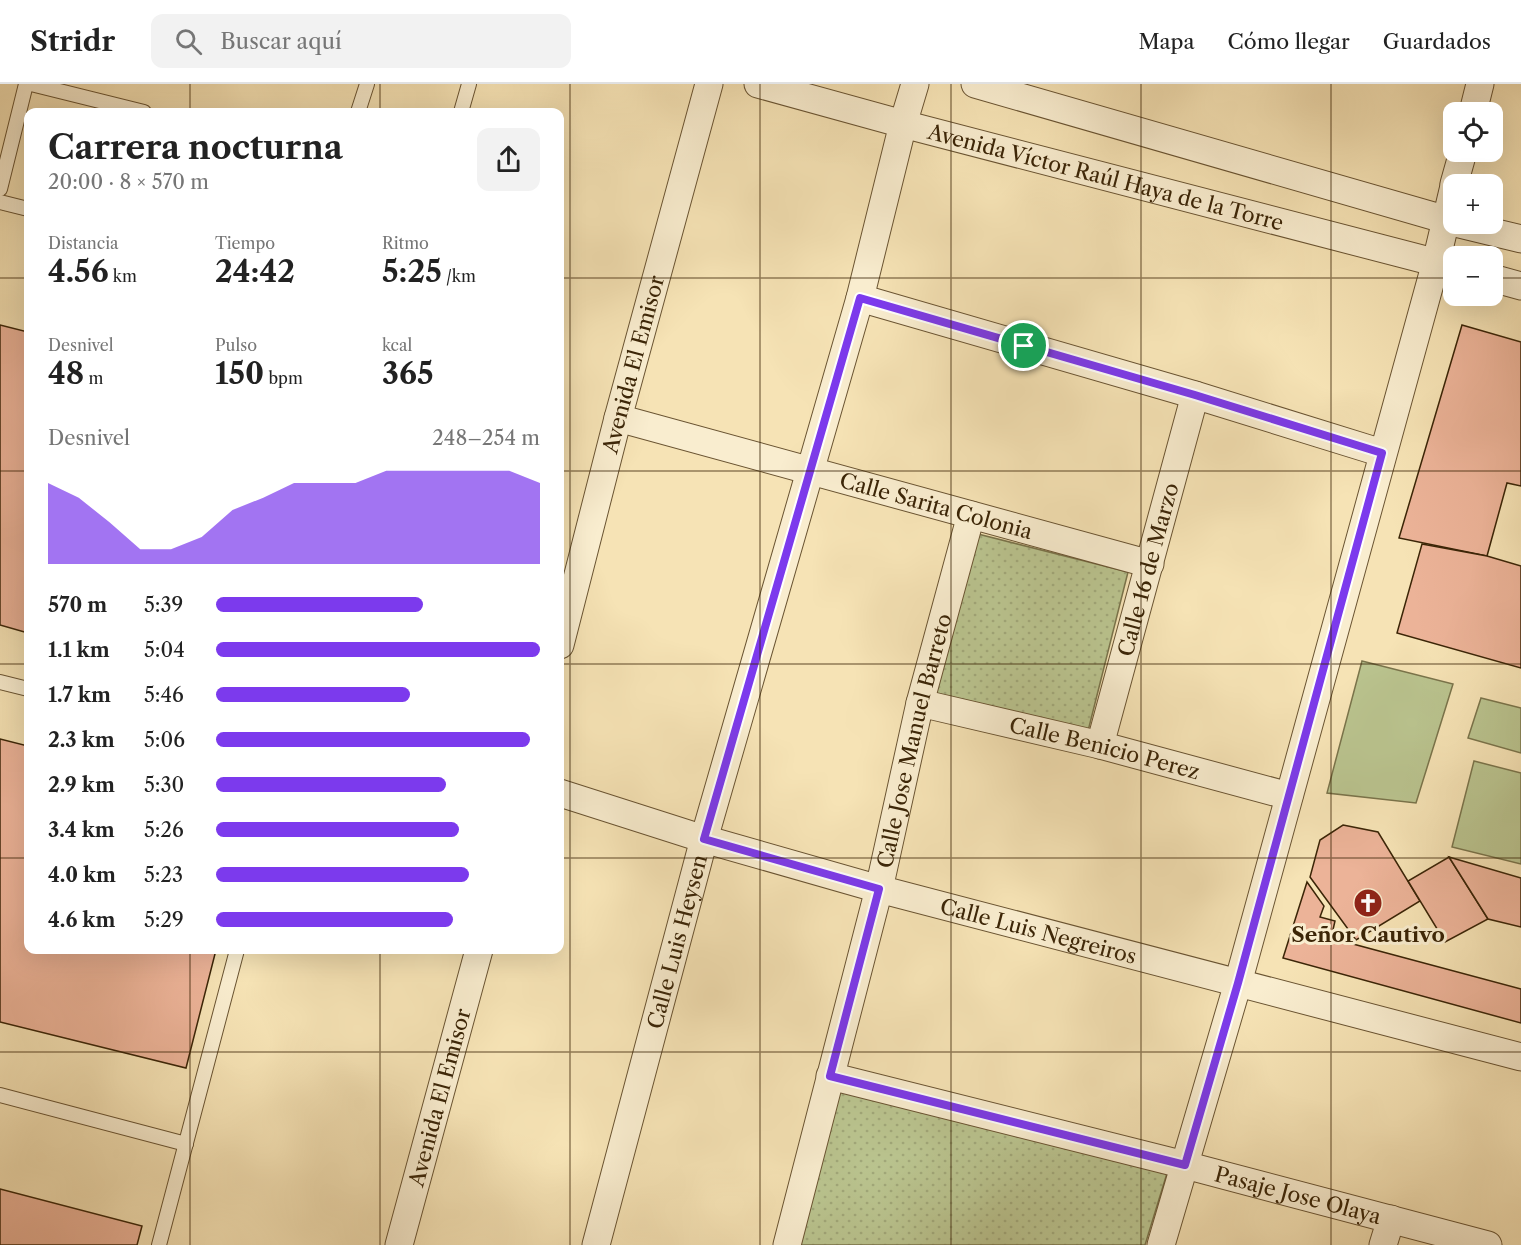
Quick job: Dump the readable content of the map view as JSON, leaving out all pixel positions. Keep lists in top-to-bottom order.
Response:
{
  "streets": {
    "street": [
      "Avenida Víctor Raúl Haya de la Torre",
      "Avenida El Emisor",
      "Calle Sarita Colonia",
      "Calle 16 de Marzo",
      "Calle Jose Manuel Barreto",
      "Calle Benicio Perez",
      "Calle Luis Negreiros",
      "Calle Luis Heysen",
      "Pasaje Jose Olaya"
    ]
  },
  "crossings": [
    ["Avenida Víctor Raúl Haya de la Torre", "Calle Luis Heysen"],
    ["Avenida El Emisor", "Calle Sarita Colonia"],
    ["Calle Sarita Colonia", "Calle 16 de Marzo"],
    ["Calle Sarita Colonia", "Calle Jose Manuel Barreto"],
    ["Calle Sarita Colonia", "Calle Luis Heysen"],
    ["Calle 16 de Marzo", "Calle Benicio Perez"],
    ["Calle Jose Manuel Barreto", "Calle Benicio Perez"],
    ["Calle Jose Manuel Barreto", "Calle Luis Negreiros"],
    ["Calle Jose Manuel Barreto", "Pasaje Jose Olaya"],
    ["Calle Luis Negreiros", "Calle Luis Heysen"]
  ],
  "places": {
    "church": ["Señor Cautivo"]
  },
  "page": {
    "header": "Stridr",
    "search": "Buscar aquí",
    "nav": ["Mapa", "Cómo llegar", "Guardados"],
    "map_buttons": ["+", "−"],
    "heading": ["Carrera nocturna", "20:00 · 8 × 570 m"],
    "stats": [
      ["Distancia", "4.56 km"],
      ["Tiempo", "24:42"],
      ["Ritmo", "5:25 /km"],
      ["Desnivel", "48 m"],
      ["Pulso", "150 bpm"],
      ["kcal", "365"]
    ],
    "chart": ["Desnivel", "248–254 m"],
    "list": [
      {
        "name": "570 m",
        "note": "5:39"
      },
      {
        "name": "1.1 km",
        "note": "5:04"
      },
      {
        "name": "1.7 km",
        "note": "5:46"
      },
      {
        "name": "2.3 km",
        "note": "5:06"
      },
      {
        "name": "2.9 km",
        "note": "5:30"
      },
      {
        "name": "3.4 km",
        "note": "5:26"
      },
      {
        "name": "4.0 km",
        "note": "5:23"
      },
      {
        "name": "4.6 km",
        "note": "5:29"
      }
    ]
  }
}
